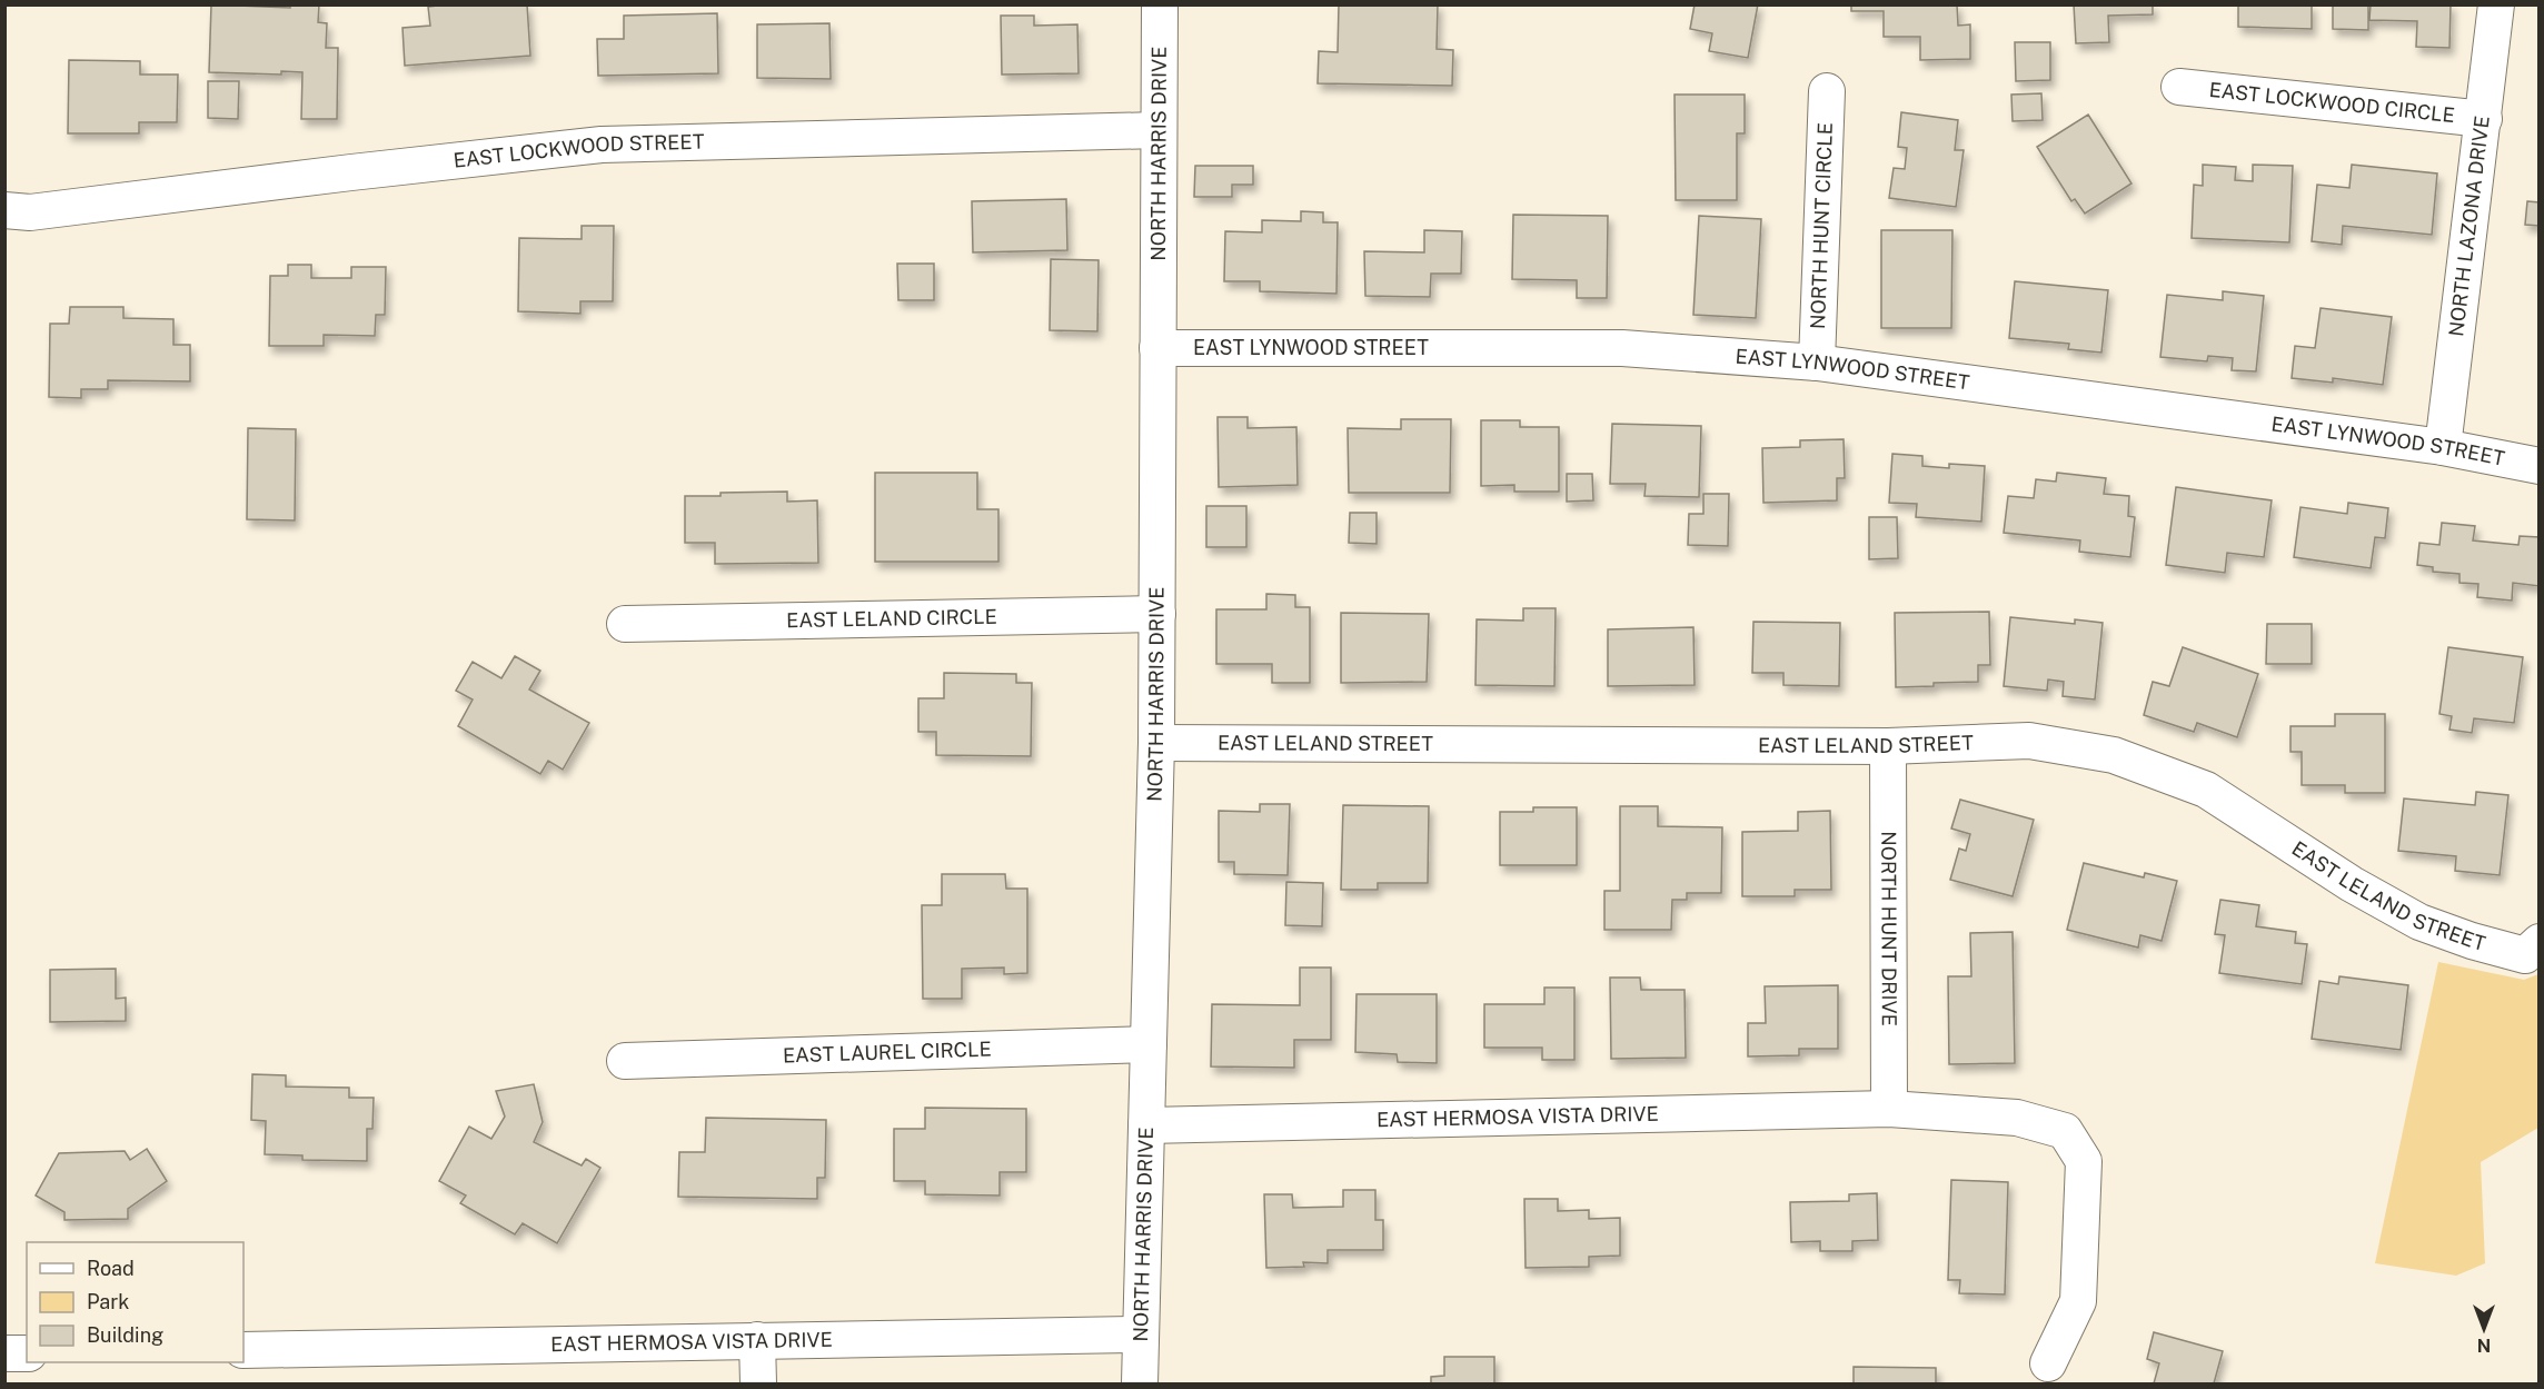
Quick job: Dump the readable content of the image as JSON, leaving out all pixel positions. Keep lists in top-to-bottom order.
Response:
{
  "streets": {
    "street": [
      "EAST LOCKWOOD CIRCLE",
      "EAST LOCKWOOD STREET",
      "NORTH HARRIS DRIVE",
      "NORTH HUNT CIRCLE",
      "NORTH LAZONA DRIVE",
      "EAST LYNWOOD STREET",
      "EAST LELAND CIRCLE",
      "EAST LELAND STREET",
      "NORTH HUNT DRIVE",
      "EAST LAUREL CIRCLE",
      "EAST HERMOSA VISTA DRIVE"
    ]
  },
  "crossings": [
    ["EAST LOCKWOOD CIRCLE", "NORTH LAZONA DRIVE"],
    ["EAST LOCKWOOD STREET", "NORTH HARRIS DRIVE"],
    ["NORTH HARRIS DRIVE", "EAST LYNWOOD STREET"],
    ["NORTH HARRIS DRIVE", "EAST LELAND CIRCLE"],
    ["NORTH HARRIS DRIVE", "EAST LELAND STREET"],
    ["NORTH HARRIS DRIVE", "EAST LAUREL CIRCLE"],
    ["NORTH HARRIS DRIVE", "EAST HERMOSA VISTA DRIVE"],
    ["NORTH HUNT CIRCLE", "EAST LYNWOOD STREET"],
    ["NORTH LAZONA DRIVE", "EAST LYNWOOD STREET"],
    ["EAST LELAND STREET", "NORTH HUNT DRIVE"],
    ["NORTH HUNT DRIVE", "EAST HERMOSA VISTA DRIVE"]
  ],
  "legend": ["Road", "Park", "Building"],
  "north": "bottom"
}
